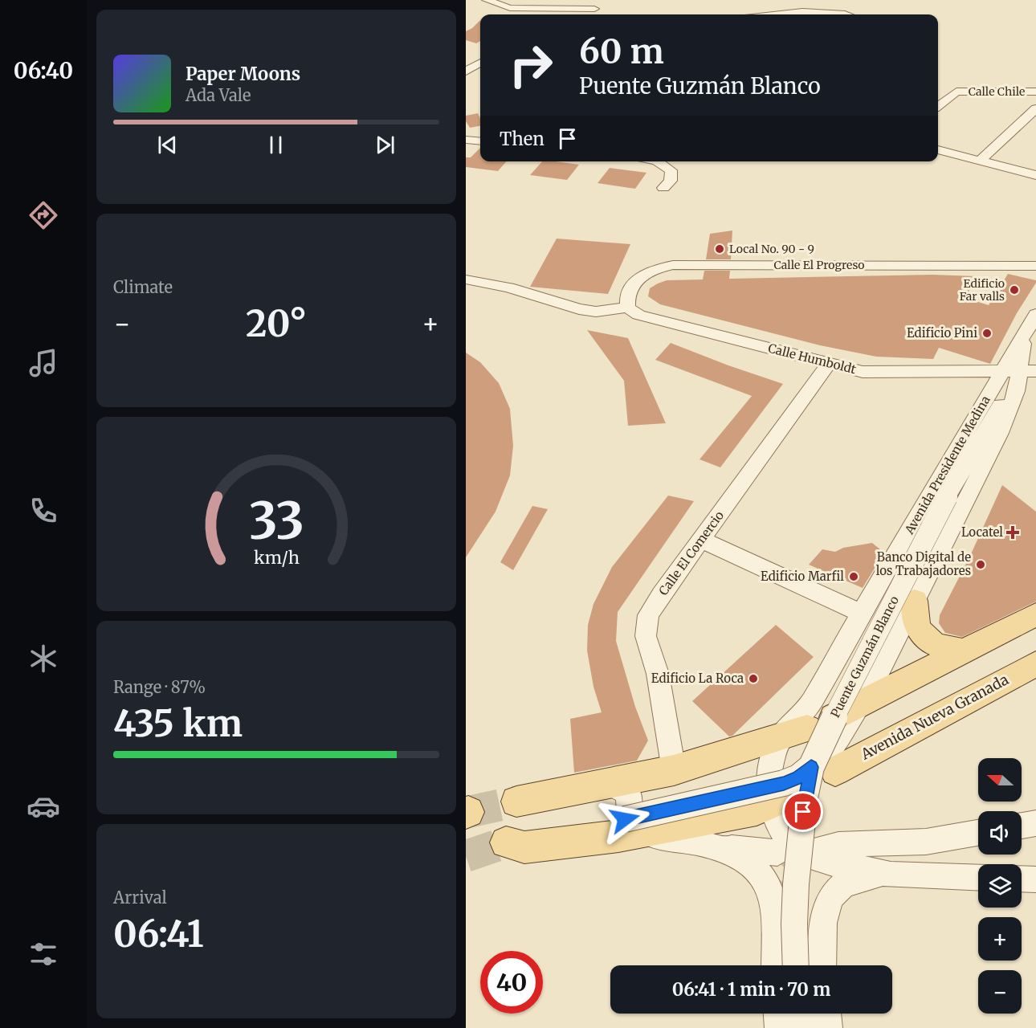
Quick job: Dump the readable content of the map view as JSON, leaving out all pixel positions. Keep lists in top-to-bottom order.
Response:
{
  "streets": {
    "main road": ["Avenida Nueva Granada"],
    "street": [
      "Calle Chile",
      "Calle El Progreso",
      "Calle Humboldt",
      "Avenida Presidente Medina",
      "Calle El Comercio",
      "Puente Guzmán Blanco"
    ]
  },
  "crossings": [
    ["Calle El Progreso", "Calle Humboldt"],
    ["Calle Humboldt", "Avenida Presidente Medina"],
    ["Calle Humboldt", "Calle El Comercio"],
    ["Calle Humboldt", "Puente Guzmán Blanco"],
    ["Avenida Presidente Medina", "Puente Guzmán Blanco"],
    ["Avenida Presidente Medina", "Avenida Nueva Granada"],
    ["Puente Guzmán Blanco", "Avenida Nueva Granada"]
  ],
  "places": {
    "other": [
      "Local No. 90 - 9",
      "Edificio Far valls",
      "Edificio Pini",
      "Banco Digital de los Trabajadores",
      "Edificio Marfil",
      "Edificio La Roca"
    ],
    "health": ["Locatel"]
  },
  "north": "left",
  "page": {
    "tabs": "06:40",
    "turn": ["60 m", "Puente Guzmán Blanco"],
    "song": ["Paper Moons", "Ada Vale"],
    "then": "Then",
    "tile": [
      "Climate",
      ["Range · 87%", "435 km"],
      ["Arrival", "06:41"]
    ],
    "heat": ["−", "20°", "+"],
    "map_buttons": ["+", "−"],
    "limit": "40",
    "trip": "06:41 · 1 min · 70 m",
    "gauge": ["33", "km/h"]
  }
}
